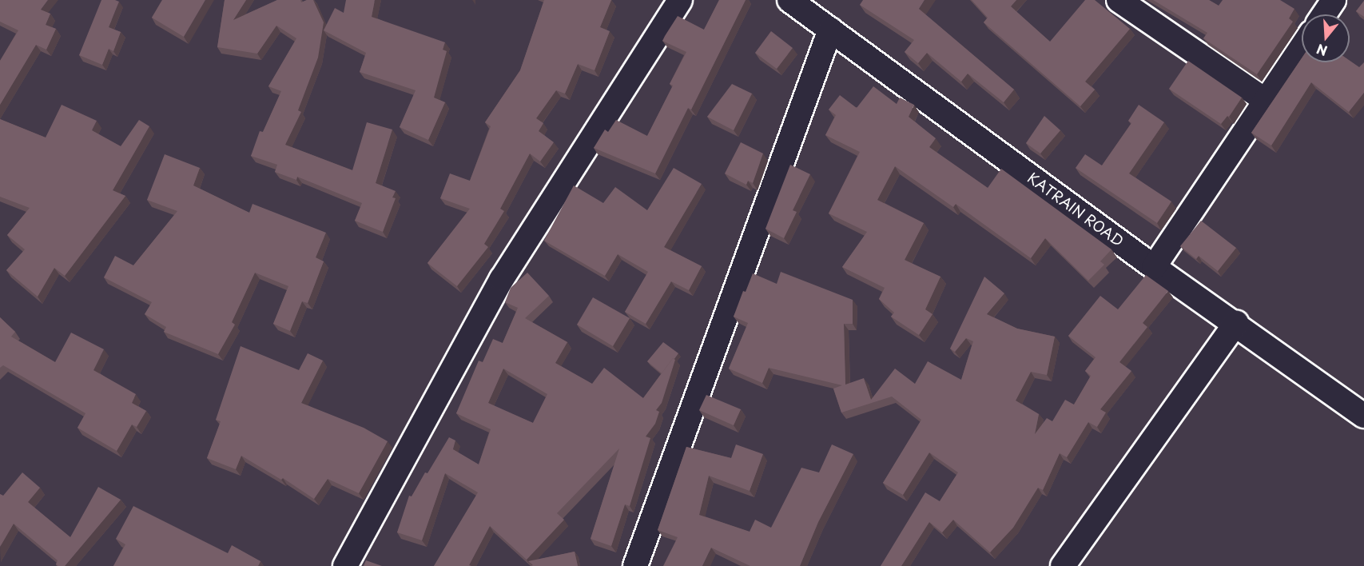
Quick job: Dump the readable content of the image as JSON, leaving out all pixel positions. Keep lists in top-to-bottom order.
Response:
{
  "streets": {
    "street": ["KATRAIN ROAD"]
  },
  "north": "bottom"
}
